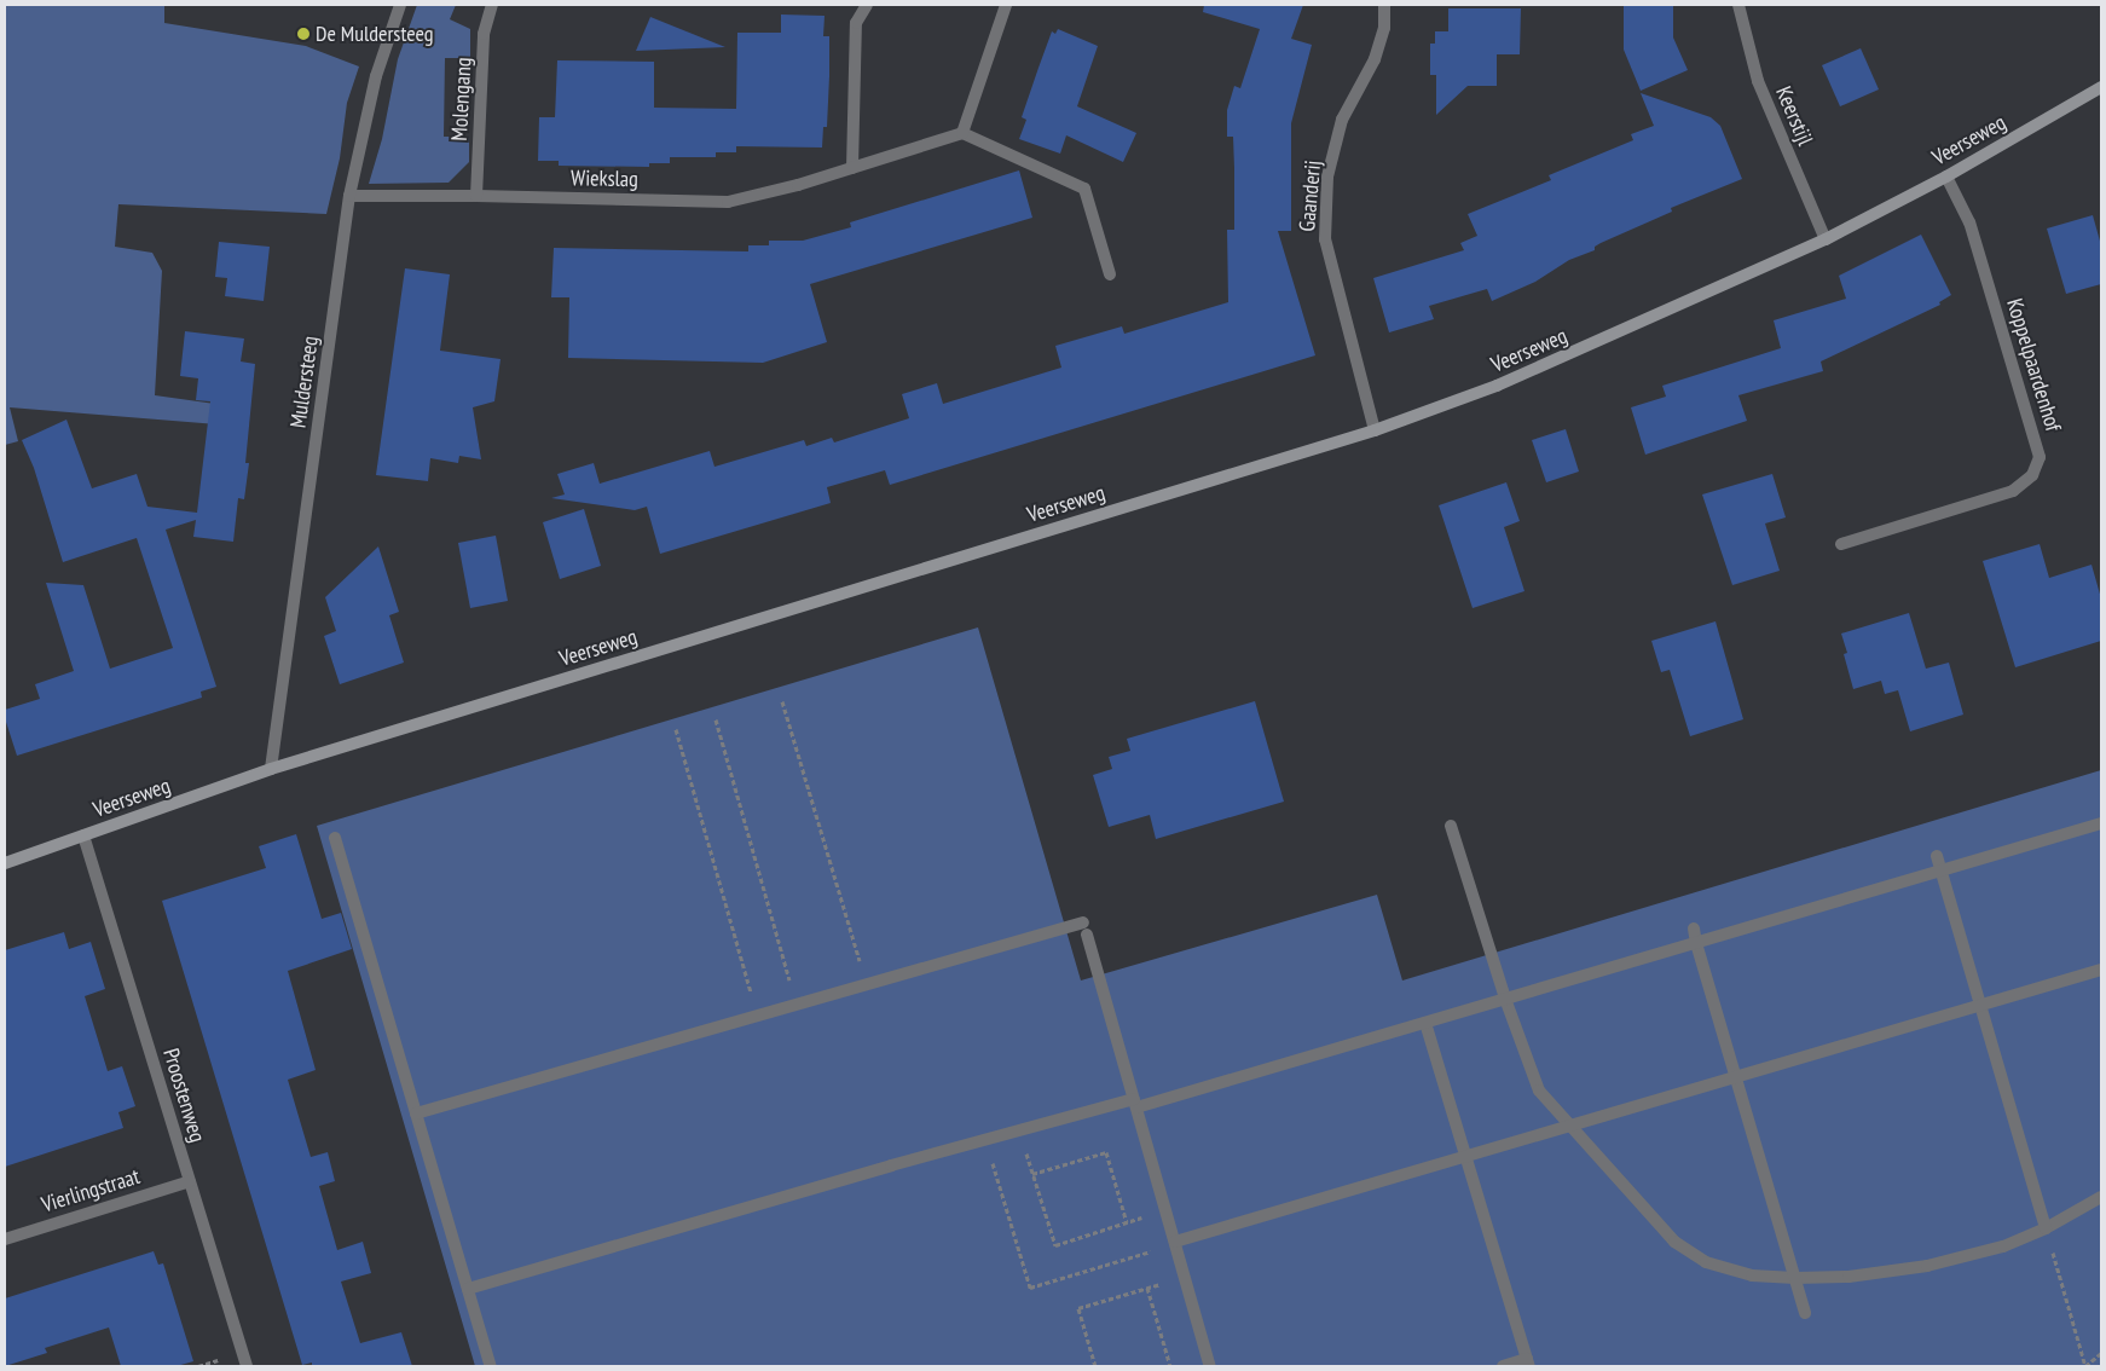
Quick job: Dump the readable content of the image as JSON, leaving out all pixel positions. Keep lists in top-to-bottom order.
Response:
{
  "streets": {
    "street": [
      "Molengang",
      "Keerstijl",
      "Veerseweg",
      "Wiekslag",
      "Gaanderij",
      "Koppelpaardenhof",
      "Muldersteeg",
      "Proostenweg",
      "Vierlingstraat"
    ]
  },
  "crossings": [
    ["Molengang", "Wiekslag"],
    ["Keerstijl", "Veerseweg"],
    ["Veerseweg", "Gaanderij"],
    ["Veerseweg", "Koppelpaardenhof"],
    ["Veerseweg", "Muldersteeg"],
    ["Veerseweg", "Proostenweg"],
    ["Wiekslag", "Muldersteeg"],
    ["Proostenweg", "Vierlingstraat"]
  ],
  "places": ["De Muldersteeg"]
}
